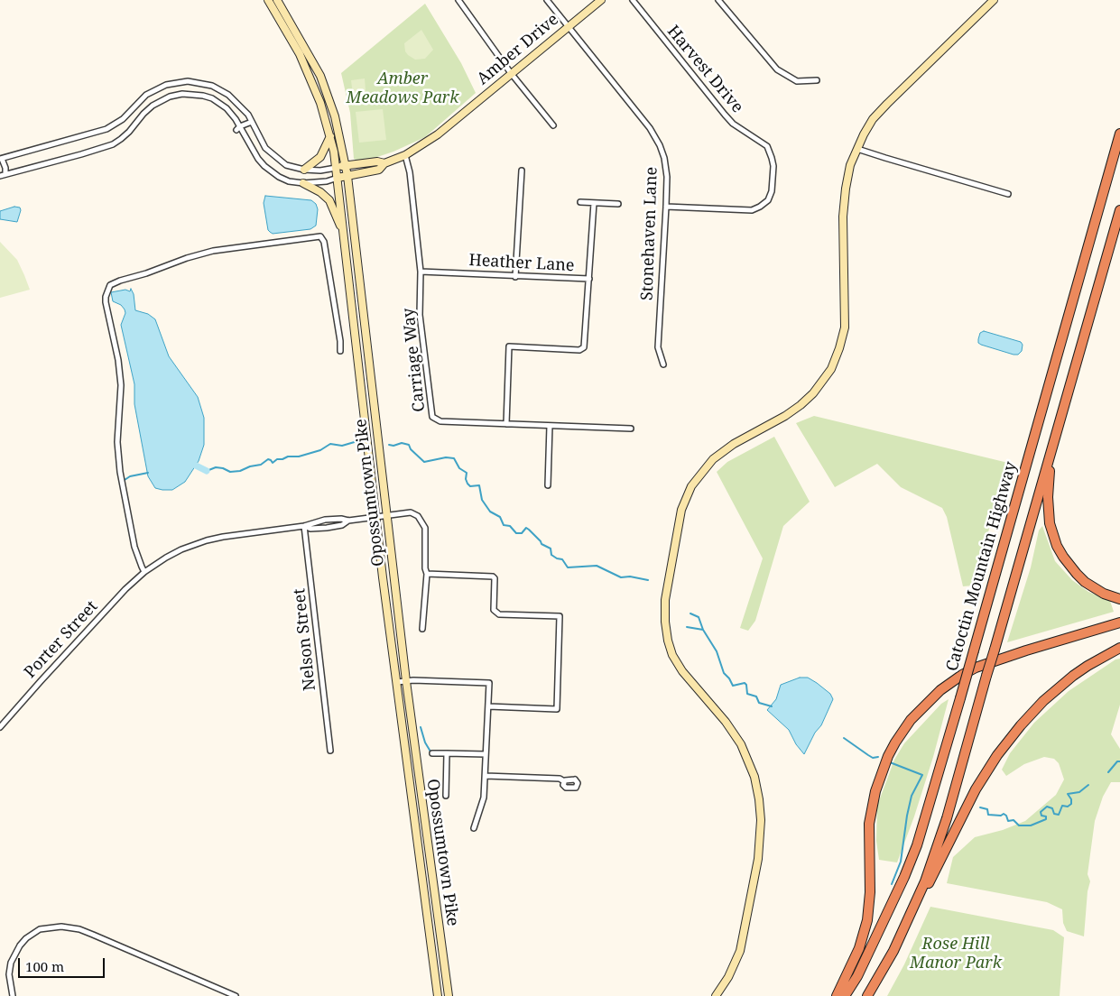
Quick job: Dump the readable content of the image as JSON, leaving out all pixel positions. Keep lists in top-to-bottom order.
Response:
{
  "streets": {
    "highway": ["Catoctin Mountain Highway"],
    "main road": ["Amber Drive", "Opossumtown Pike"],
    "street": [
      "Harvest Drive",
      "Stonehaven Lane",
      "Heather Lane",
      "Carriage Way",
      "Porter Street",
      "Nelson Street"
    ]
  },
  "crossings": [
    ["Amber Drive", "Stonehaven Lane"],
    ["Amber Drive", "Carriage Way"],
    ["Amber Drive", "Opossumtown Pike"],
    ["Harvest Drive", "Stonehaven Lane"],
    ["Heather Lane", "Carriage Way"],
    ["Porter Street", "Nelson Street"]
  ],
  "parks": ["Amber Meadows Park", "Rose Hill Manor Park"],
  "scale_bar": "100 m"
}
